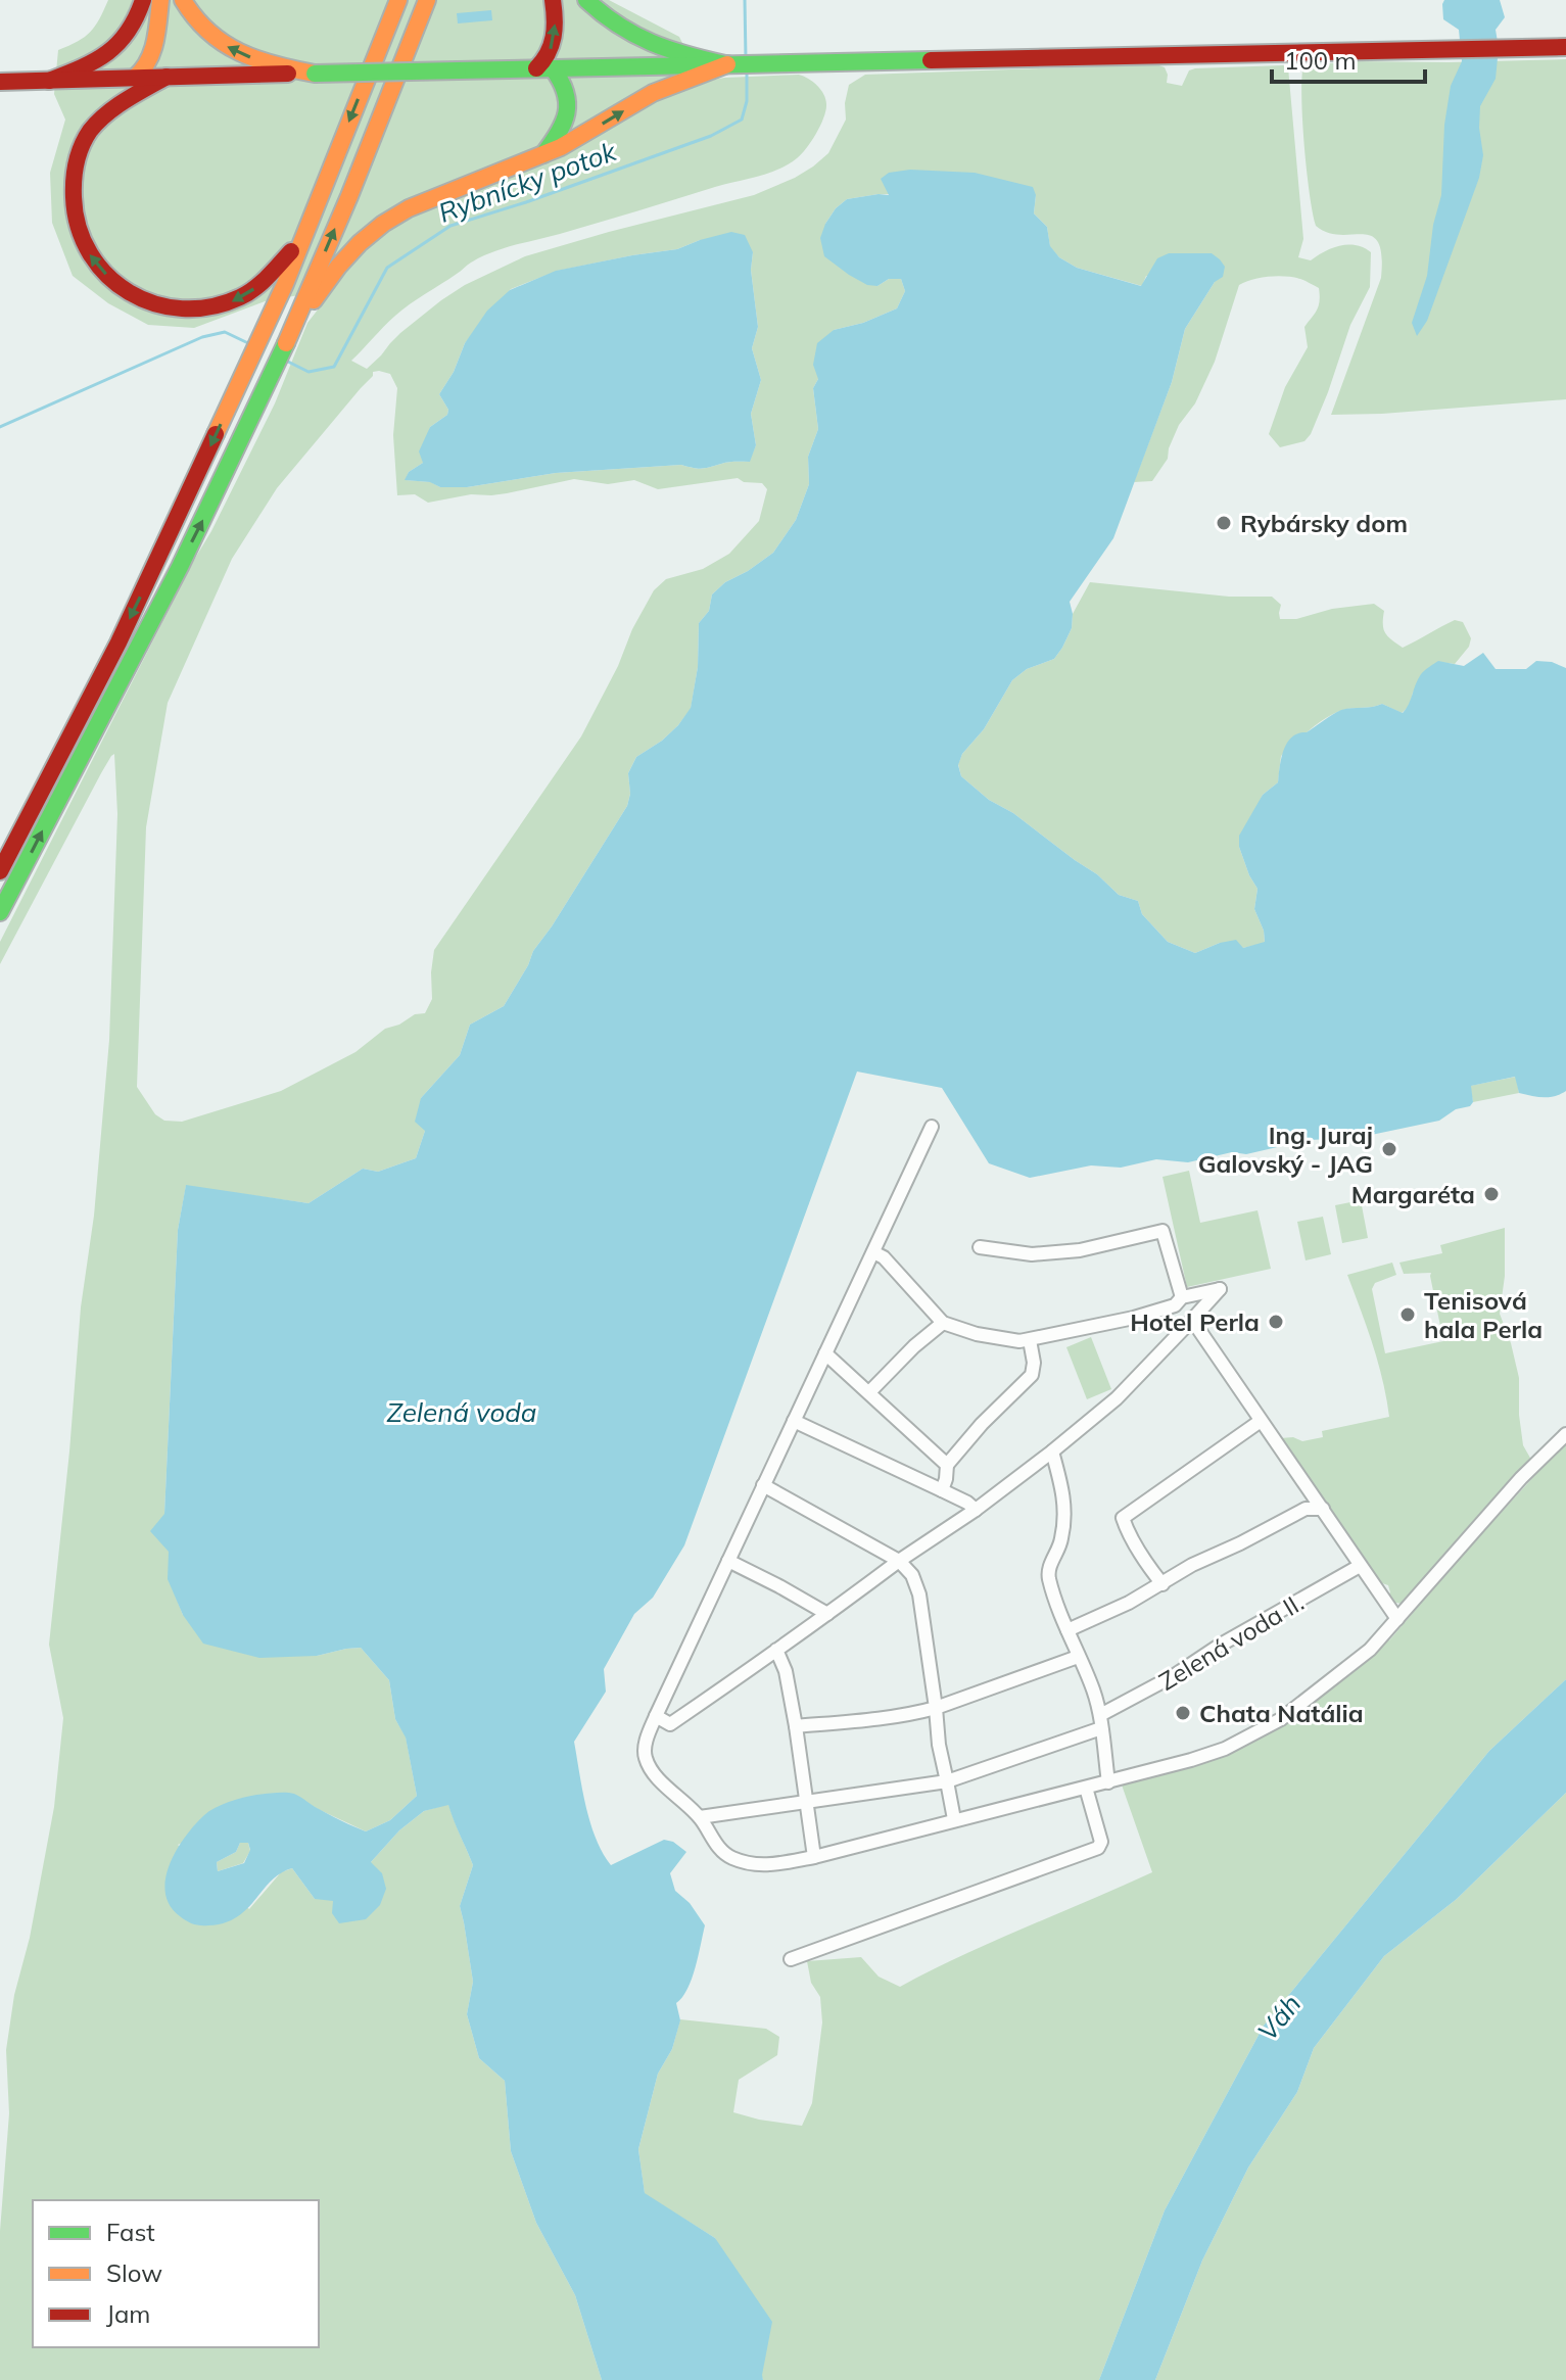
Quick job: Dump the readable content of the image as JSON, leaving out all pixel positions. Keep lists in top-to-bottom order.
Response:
{
  "streets": {
    "street": ["Zelená voda II."]
  },
  "water": ["Rybnícky potok", "Zelená voda", "Váh"],
  "places": [
    "Rybársky dom",
    "Ing. Juraj Galovský - JAG",
    "Margaréta",
    "Tenisová hala Perla",
    "Hotel Perla",
    "Chata Natália"
  ],
  "legend": ["Fast", "Slow", "Jam"],
  "scale_bar": "100 m"
}
